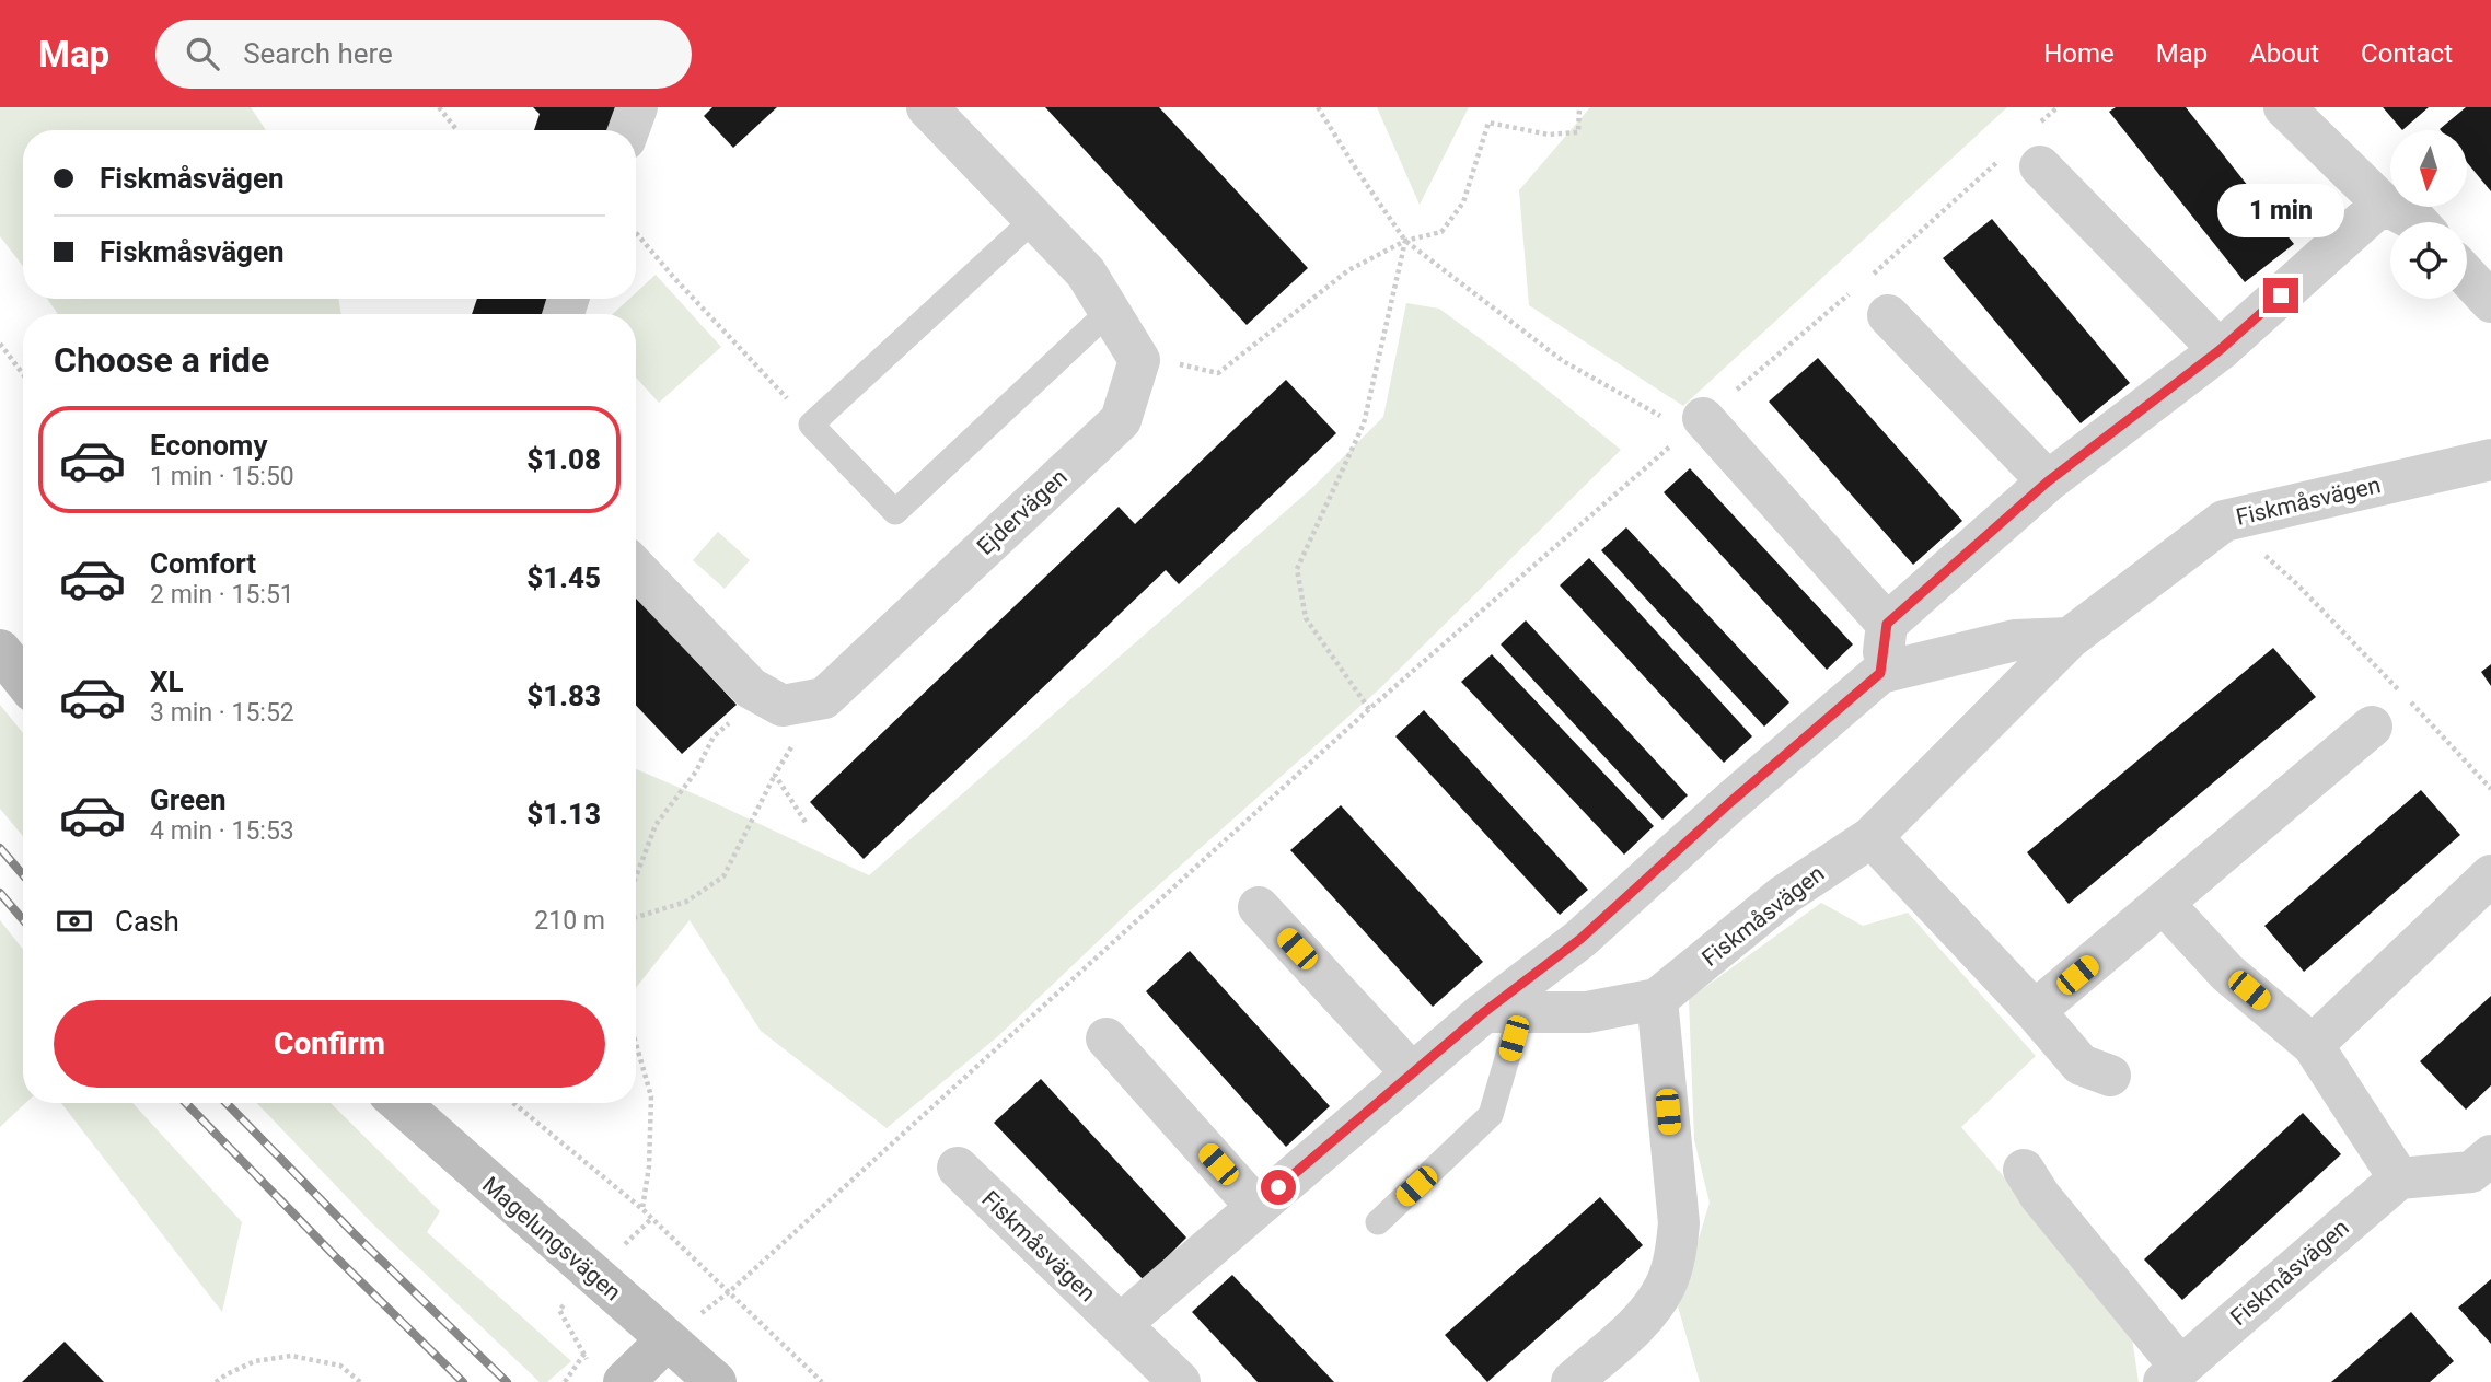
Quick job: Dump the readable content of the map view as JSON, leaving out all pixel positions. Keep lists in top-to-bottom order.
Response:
{
  "streets": {
    "main road": ["Magelungsvägen"],
    "street": ["Fiskmåsvägen", "Ejdervägen"]
  },
  "north": "bottom",
  "page": {
    "header": "Map",
    "search": "Search here",
    "nav": [
      "Home",
      "Map",
      "About",
      "Contact"
    ],
    "banner": ["Fiskmåsvägen", "Fiskmåsvägen"],
    "bubble": "1 min",
    "heading": "Choose a ride",
    "list": [
      {
        "name": "Economy",
        "note": "1 min · 15:50",
        "value": "$1.08"
      },
      {
        "name": "Comfort",
        "note": "2 min · 15:51",
        "value": "$1.45"
      },
      {
        "name": "XL",
        "note": "3 min · 15:52",
        "value": "$1.83"
      },
      {
        "name": "Green",
        "note": "4 min · 15:53",
        "value": "$1.13"
      }
    ],
    "pay": ["Cash", "210 m"],
    "buttons": "Confirm"
  }
}
